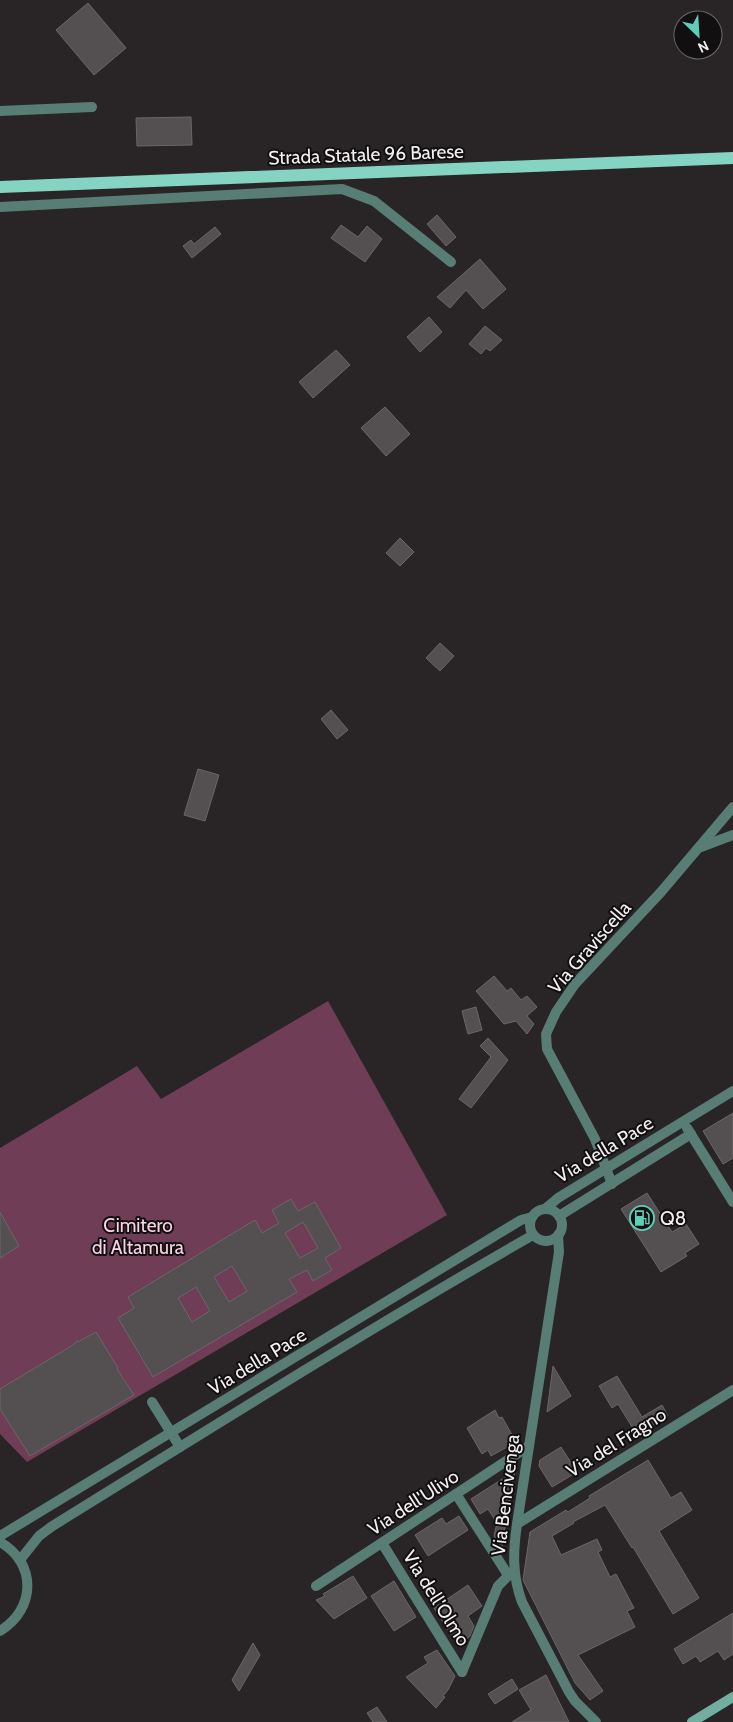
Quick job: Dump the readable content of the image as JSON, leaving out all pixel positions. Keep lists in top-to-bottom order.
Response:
{
  "streets": {
    "main road": ["Strada Statale 96 Barese"],
    "street": [
      "Via Graviscella",
      "Via della Pace",
      "Via del Fragno",
      "Via Bencivenga",
      "Via dell'Ulivo",
      "Via dell'Olmo"
    ]
  },
  "crossings": [
    ["Via Graviscella", "Via della Pace"],
    ["Via della Pace", "Via Bencivenga"],
    ["Via del Fragno", "Via Bencivenga"],
    ["Via Bencivenga", "Via dell'Ulivo"],
    ["Via Bencivenga", "Via dell'Olmo"],
    ["Via dell'Ulivo", "Via dell'Olmo"]
  ],
  "parks": ["Cimitero di Altamura"],
  "places": {
    "fuel station": ["Q8"]
  },
  "north": "bottom right"
}
